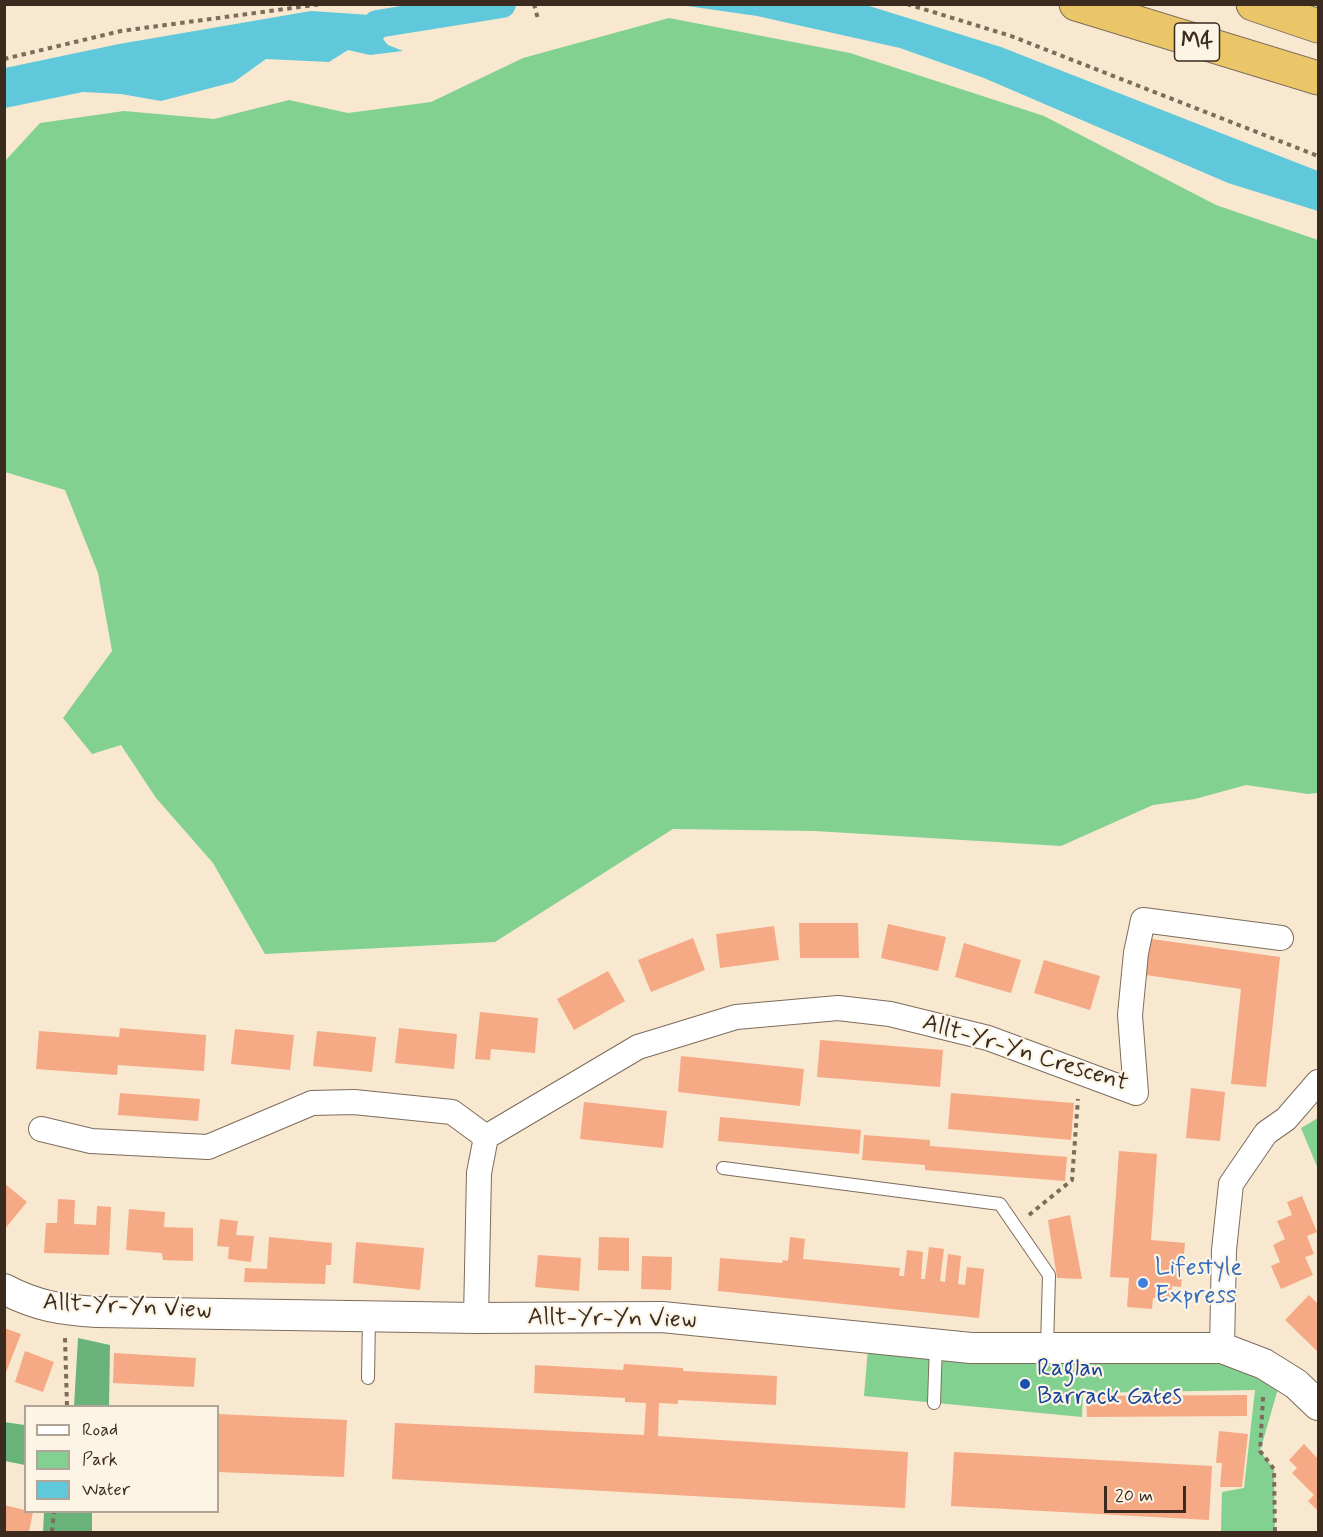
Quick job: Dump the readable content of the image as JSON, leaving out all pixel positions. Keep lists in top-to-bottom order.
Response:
{
  "streets": {
    "highway": ["M4"],
    "street": ["Allt-Yr-Yn Crescent", "Allt-Yr-Yn View"]
  },
  "places": ["Lifestyle Express", "Raglan Barrack Gates"],
  "legend": ["Road", "Park", "Water"],
  "scale_bar": "20 m"
}
